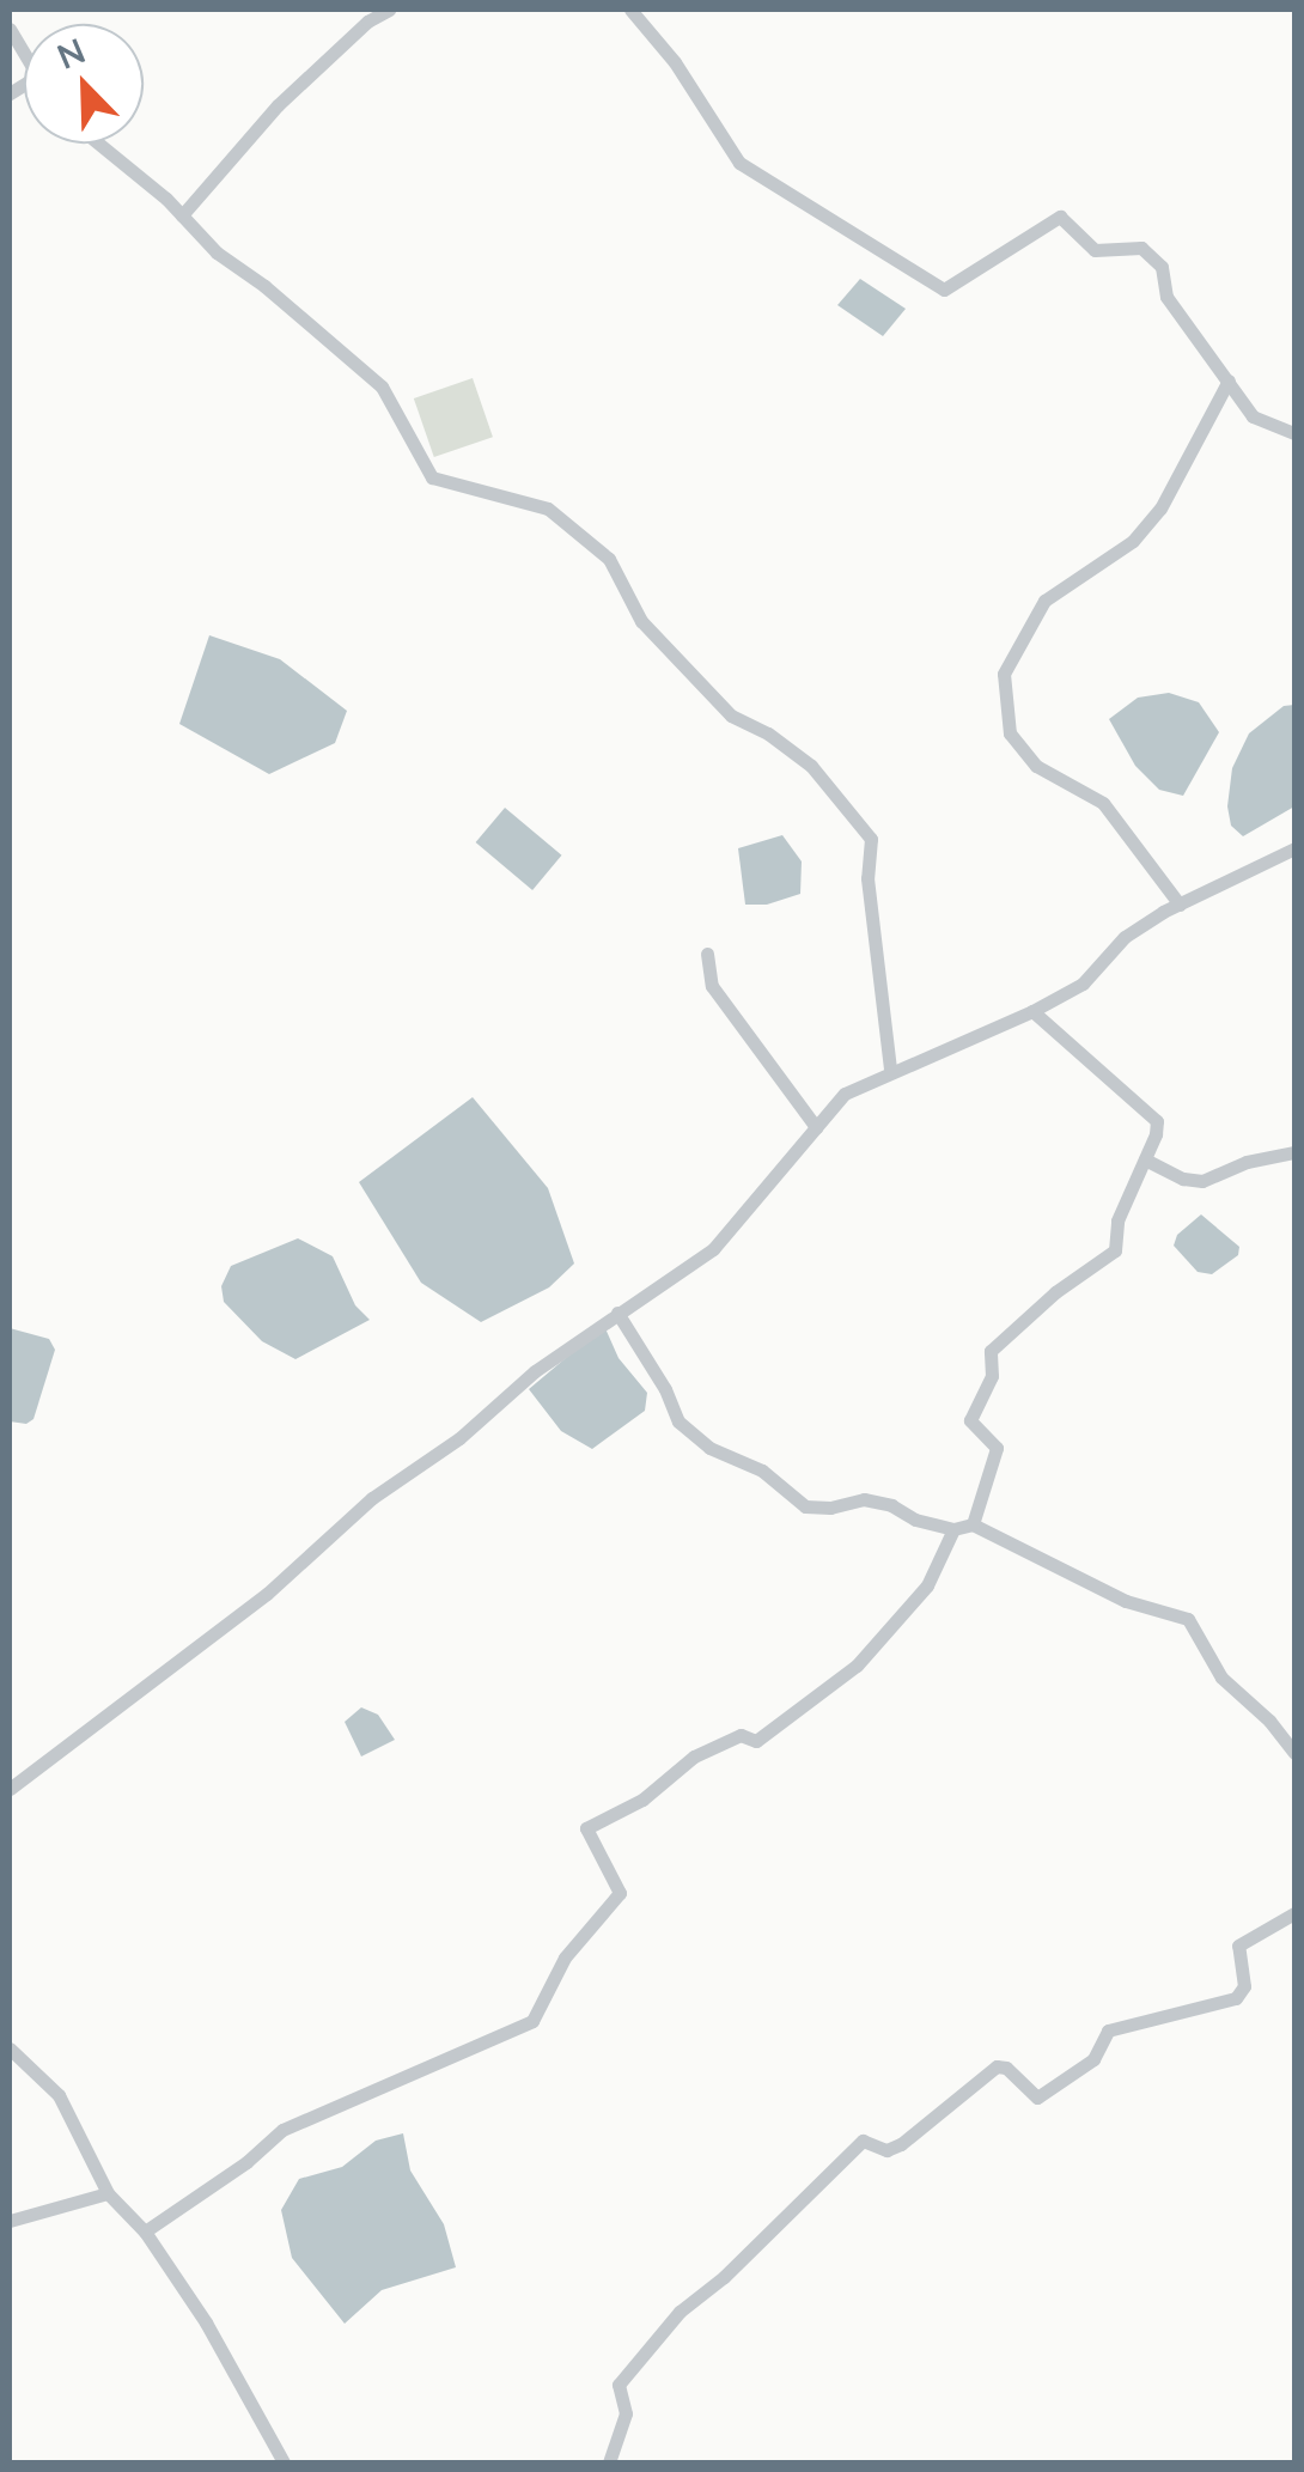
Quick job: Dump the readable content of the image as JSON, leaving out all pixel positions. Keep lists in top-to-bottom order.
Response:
{
  "north": "top left"
}
